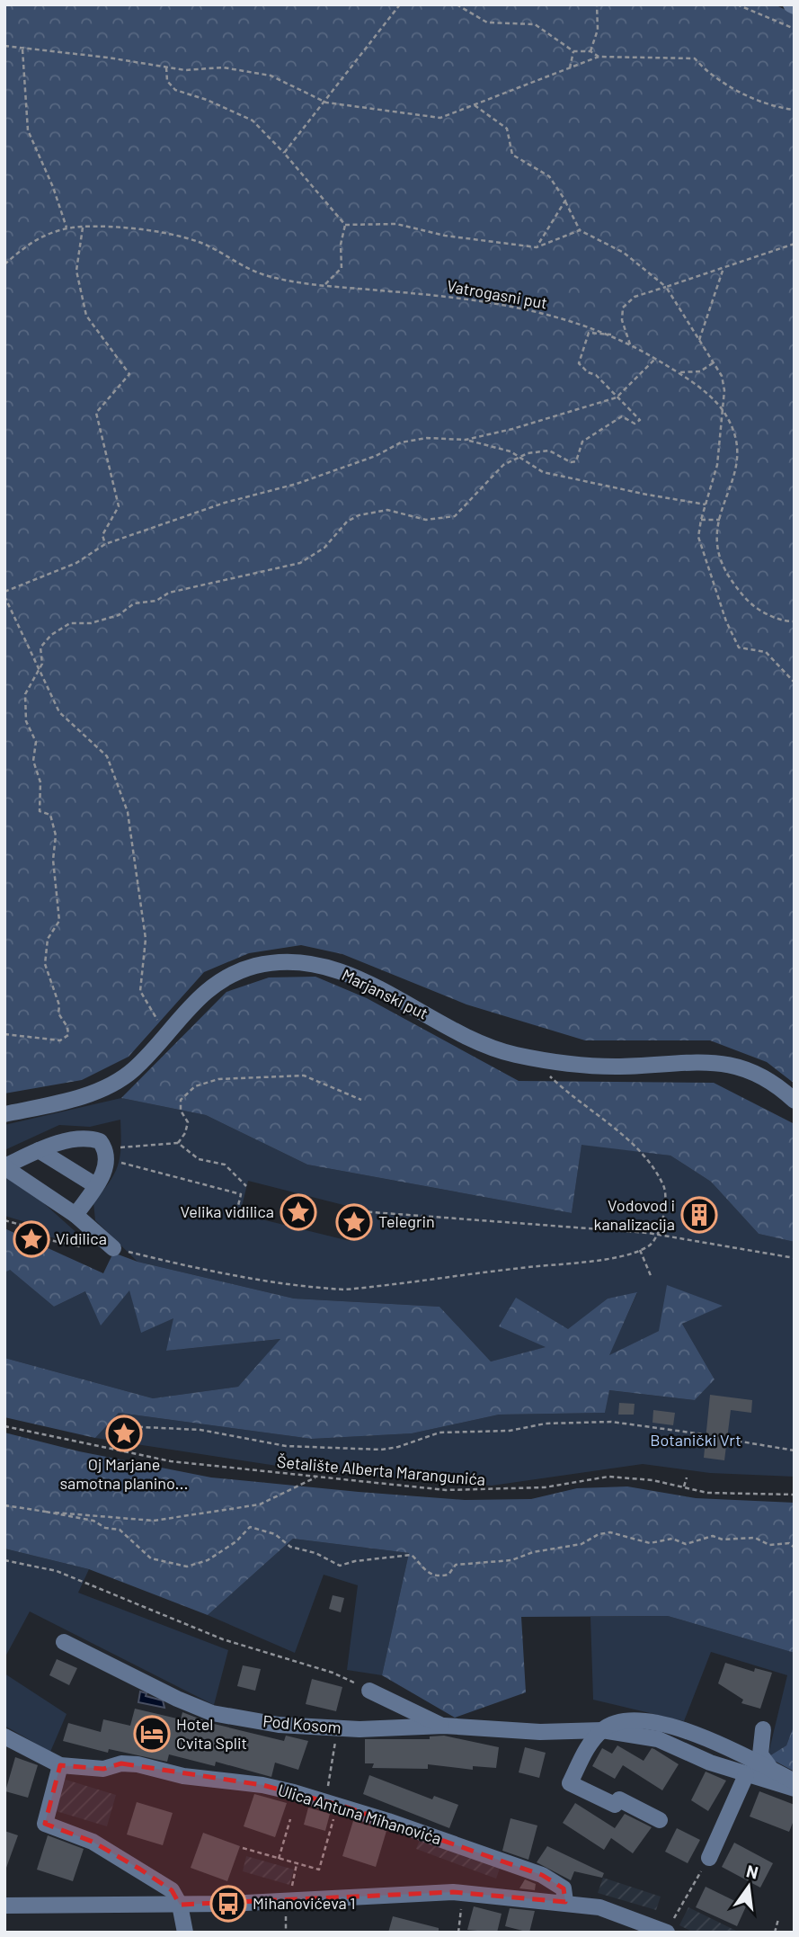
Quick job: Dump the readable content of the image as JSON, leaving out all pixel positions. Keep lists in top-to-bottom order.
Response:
{
  "streets": {
    "street": ["Marjanski put", "Pod Kosom", "Ulica Antuna Mihanovića"],
    "path": ["Vatrogasni put", "Šetalište Alberta Marangunića"]
  },
  "parks": ["Botanički Vrt"],
  "places": {
    "place": [
      "Velika vidilica",
      "Telegrin",
      "Vidilica",
      "Oj Marjane samotna planino..."
    ],
    "building": ["Vodovod i kanalizacija"],
    "hotel": ["Hotel Cvita Split"],
    "bus stop": ["Mihanovićeva 1"]
  },
  "north": "top"
}
